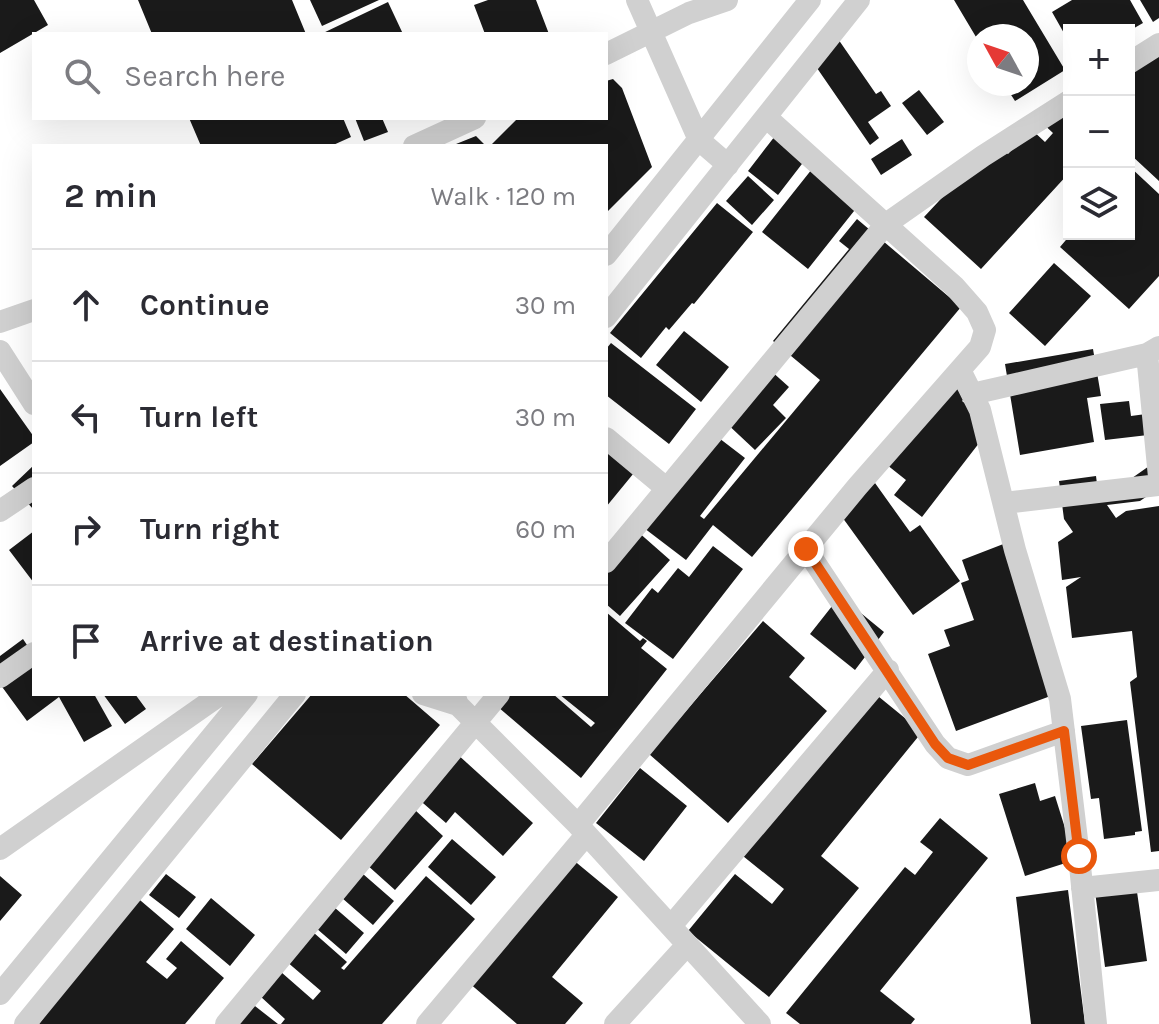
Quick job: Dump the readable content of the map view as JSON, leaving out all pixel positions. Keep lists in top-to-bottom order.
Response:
{
  "north": "top left",
  "page": {
    "map_buttons": ["+", "−"],
    "search": "Search here",
    "heading": ["2 min", "Walk · 120 m"],
    "list": [
      ["Continue", "30 m"],
      ["Turn left", "30 m"],
      ["Turn right", "60 m"],
      "Arrive at destination"
    ]
  }
}
